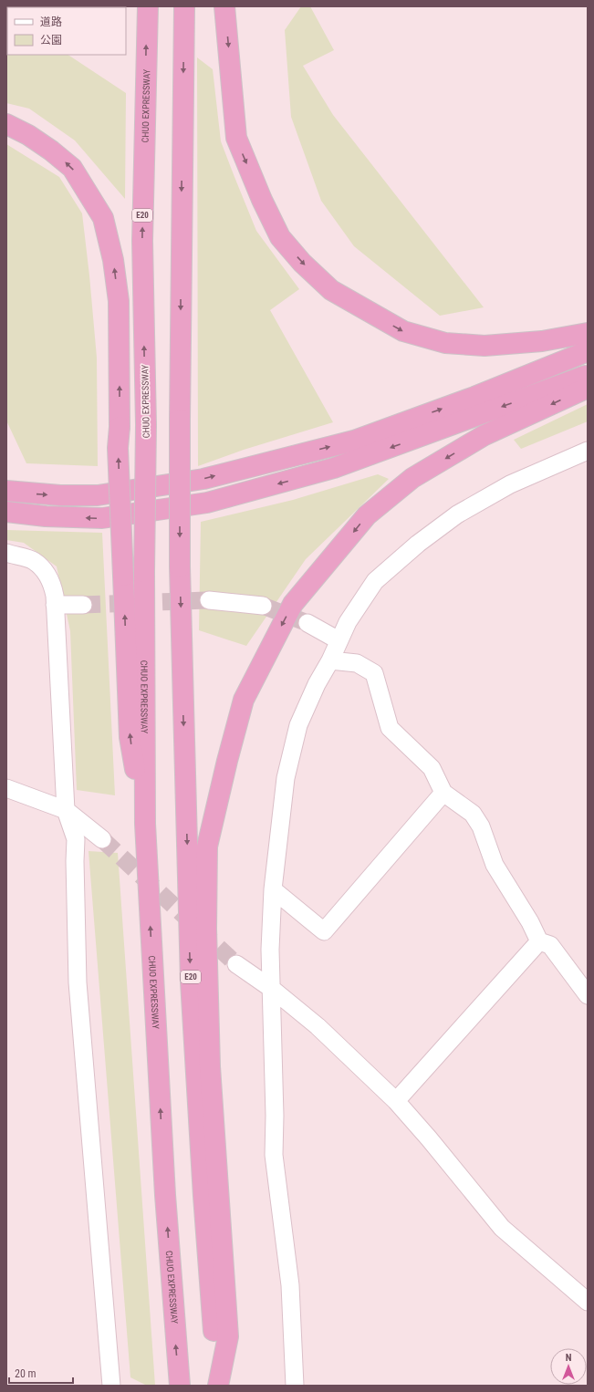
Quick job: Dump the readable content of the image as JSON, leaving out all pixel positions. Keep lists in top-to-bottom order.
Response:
{
  "streets": {
    "highway": ["CHUO EXPRESSWAY", "E20"]
  },
  "legend": ["道路", "公園"],
  "scale_bar": "20 m",
  "north": "top"
}
